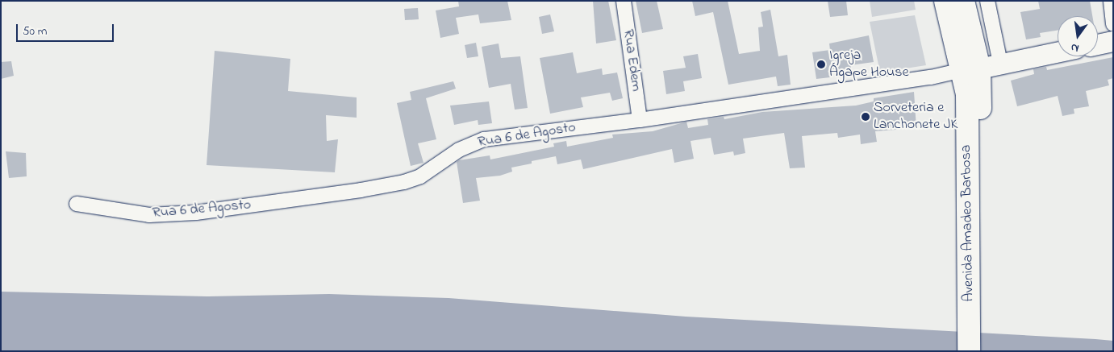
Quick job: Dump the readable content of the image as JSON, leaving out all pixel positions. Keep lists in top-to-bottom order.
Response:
{
  "streets": {
    "main road": ["Avenida Amadeo Barbosa"],
    "street": ["Rua Edem", "Rua 6 de Agosto"]
  },
  "crossings": [
    ["Rua Edem", "Rua 6 de Agosto"],
    ["Rua 6 de Agosto", "Avenida Amadeo Barbosa"]
  ],
  "places": ["Igreja Ágape House", "Sorveteria e Lanchonete JK"],
  "scale_bar": "50 m",
  "north": "bottom"
}
